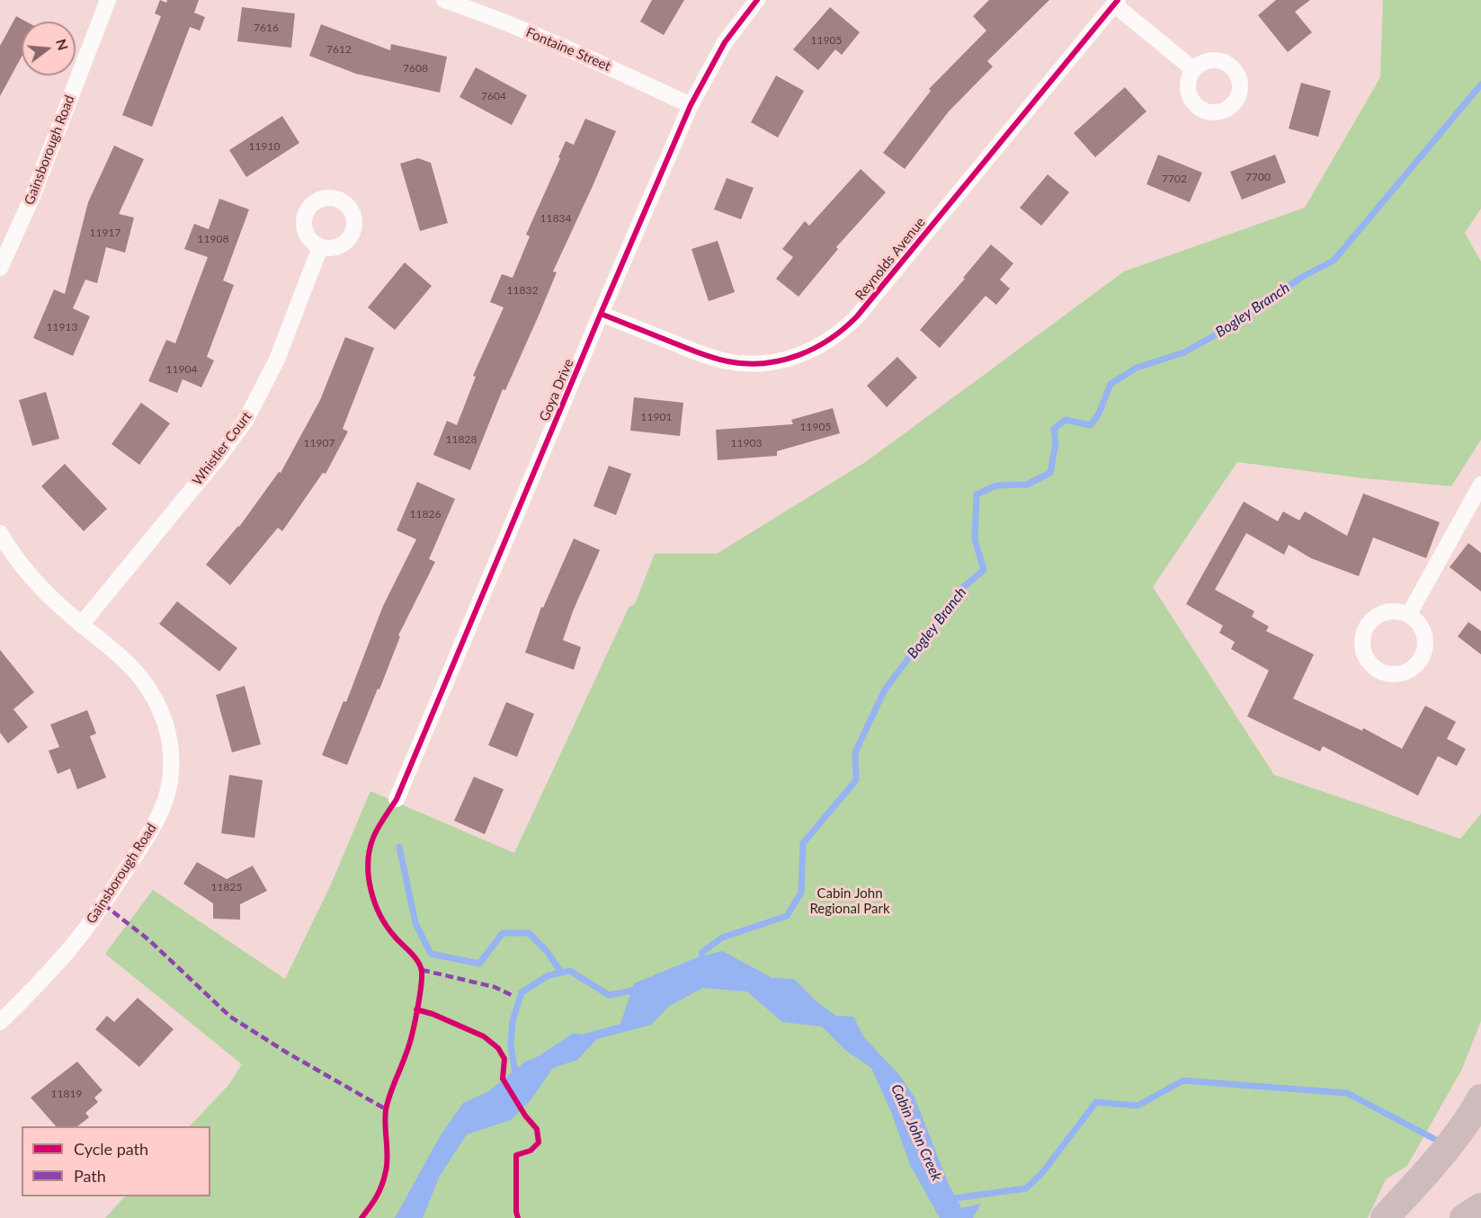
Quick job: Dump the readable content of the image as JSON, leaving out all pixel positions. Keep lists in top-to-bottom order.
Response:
{
  "streets": {
    "street": [
      "Fontaine Street",
      "Gainsborough Road",
      "Reynolds Avenue",
      "Goya Drive",
      "Whistler Court"
    ]
  },
  "crossings": [
    ["Fontaine Street", "Goya Drive"],
    ["Gainsborough Road", "Whistler Court"],
    ["Reynolds Avenue", "Goya Drive"]
  ],
  "water": ["Bogley Branch", "Cabin John Creek"],
  "parks": ["Cabin John Regional Park"],
  "house_numbers": [
    "7616",
    "11905",
    "7612",
    "7608",
    "7604",
    "11910",
    "7700",
    "7702",
    "11834",
    "11917",
    "11908",
    "11832",
    "11913",
    "11904",
    "11901",
    "11905",
    "11828",
    "11907",
    "11903",
    "11826",
    "11825",
    "11819"
  ],
  "legend": ["Cycle path", "Path"],
  "north": "right"
}
